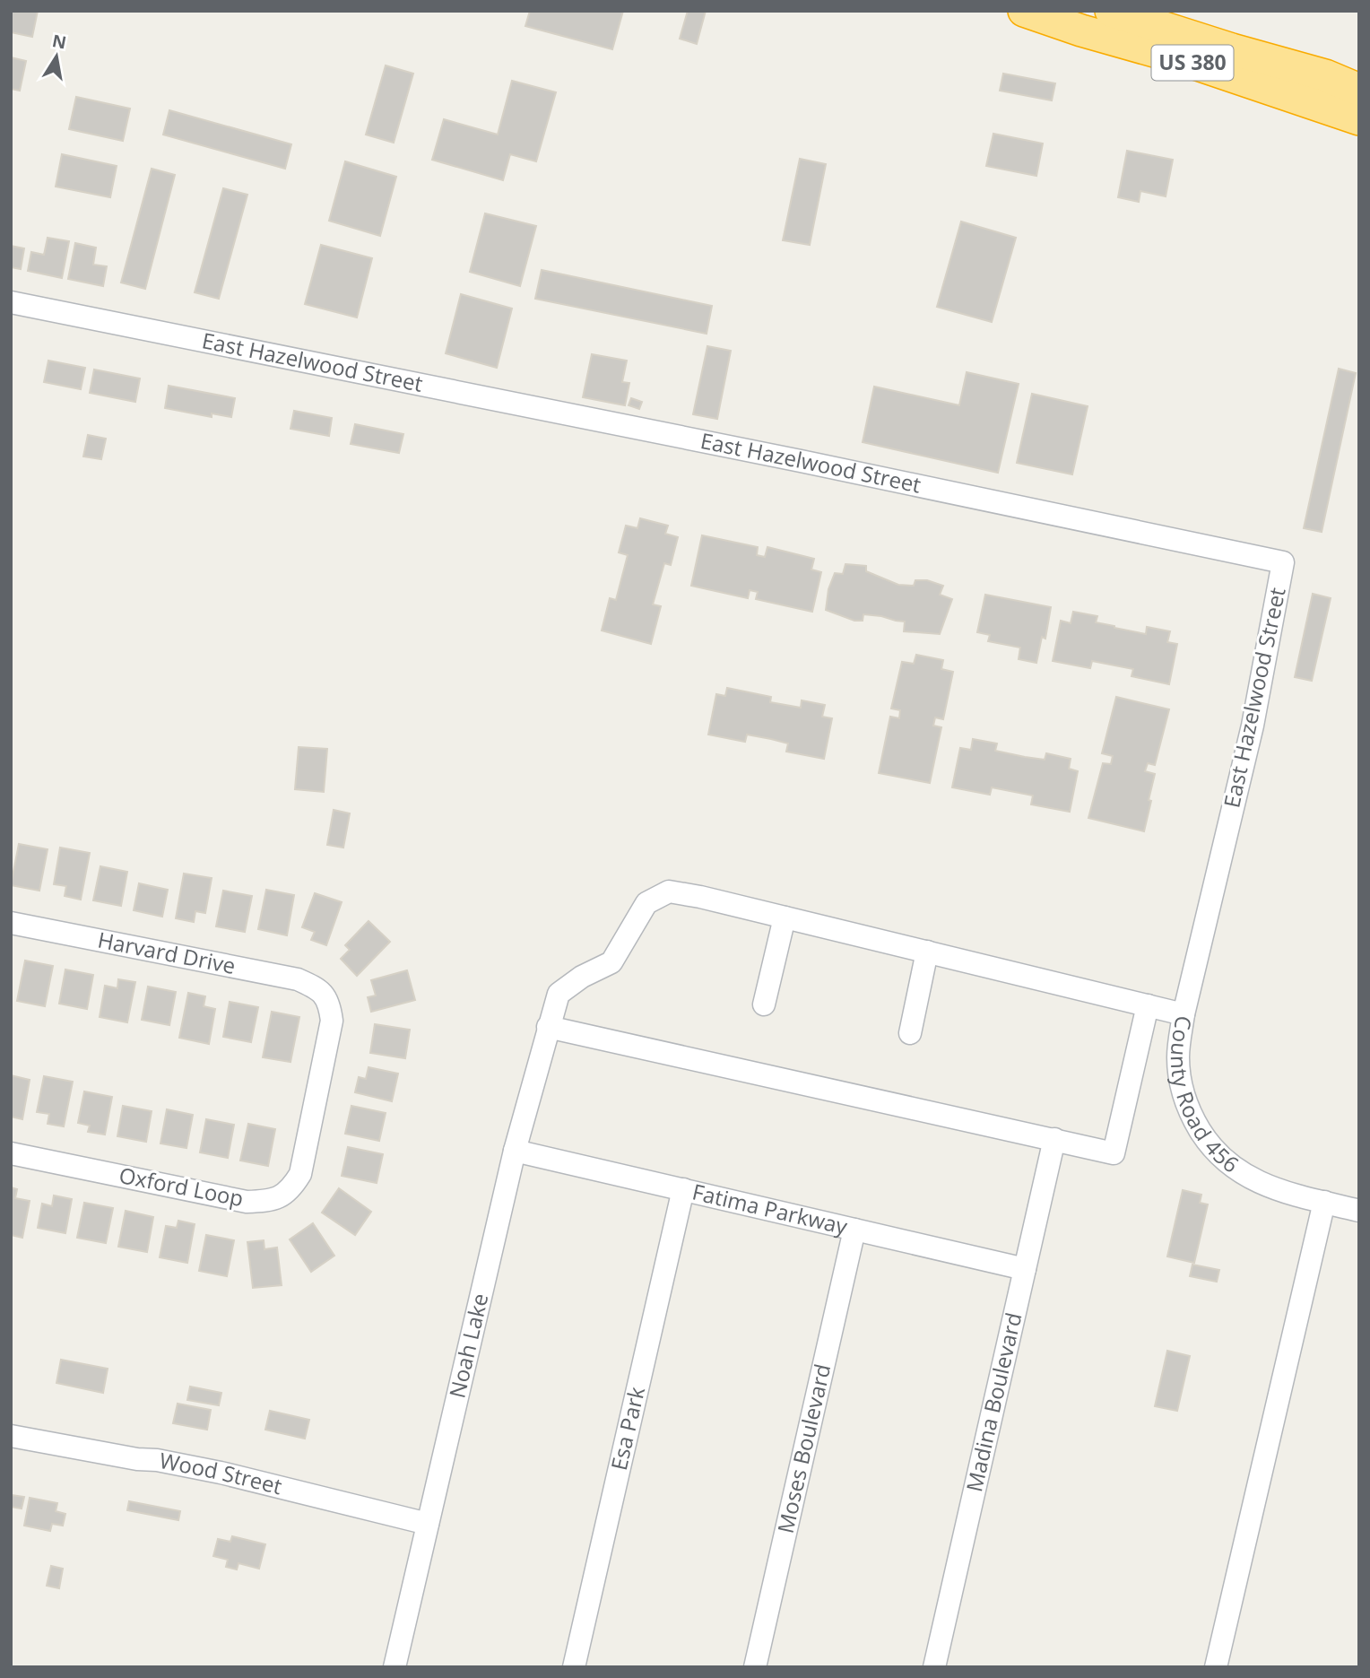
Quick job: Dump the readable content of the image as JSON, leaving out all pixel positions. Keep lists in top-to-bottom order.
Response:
{
  "streets": {
    "highway": ["US 380"],
    "street": [
      "East Hazelwood Street",
      "Harvard Drive",
      "County Road 456",
      "Oxford Loop",
      "Fatima Parkway",
      "Noah Lake",
      "Madina Boulevard",
      "Esa Park",
      "Moses Boulevard",
      "Wood Street"
    ]
  },
  "crossings": [
    ["East Hazelwood Street", "County Road 456"],
    ["Harvard Drive", "Oxford Loop"],
    ["County Road 456", "Noah Lake"],
    ["Fatima Parkway", "Noah Lake"],
    ["Fatima Parkway", "Madina Boulevard"],
    ["Fatima Parkway", "Esa Park"],
    ["Fatima Parkway", "Moses Boulevard"],
    ["Noah Lake", "Wood Street"]
  ],
  "north": "top"
}
